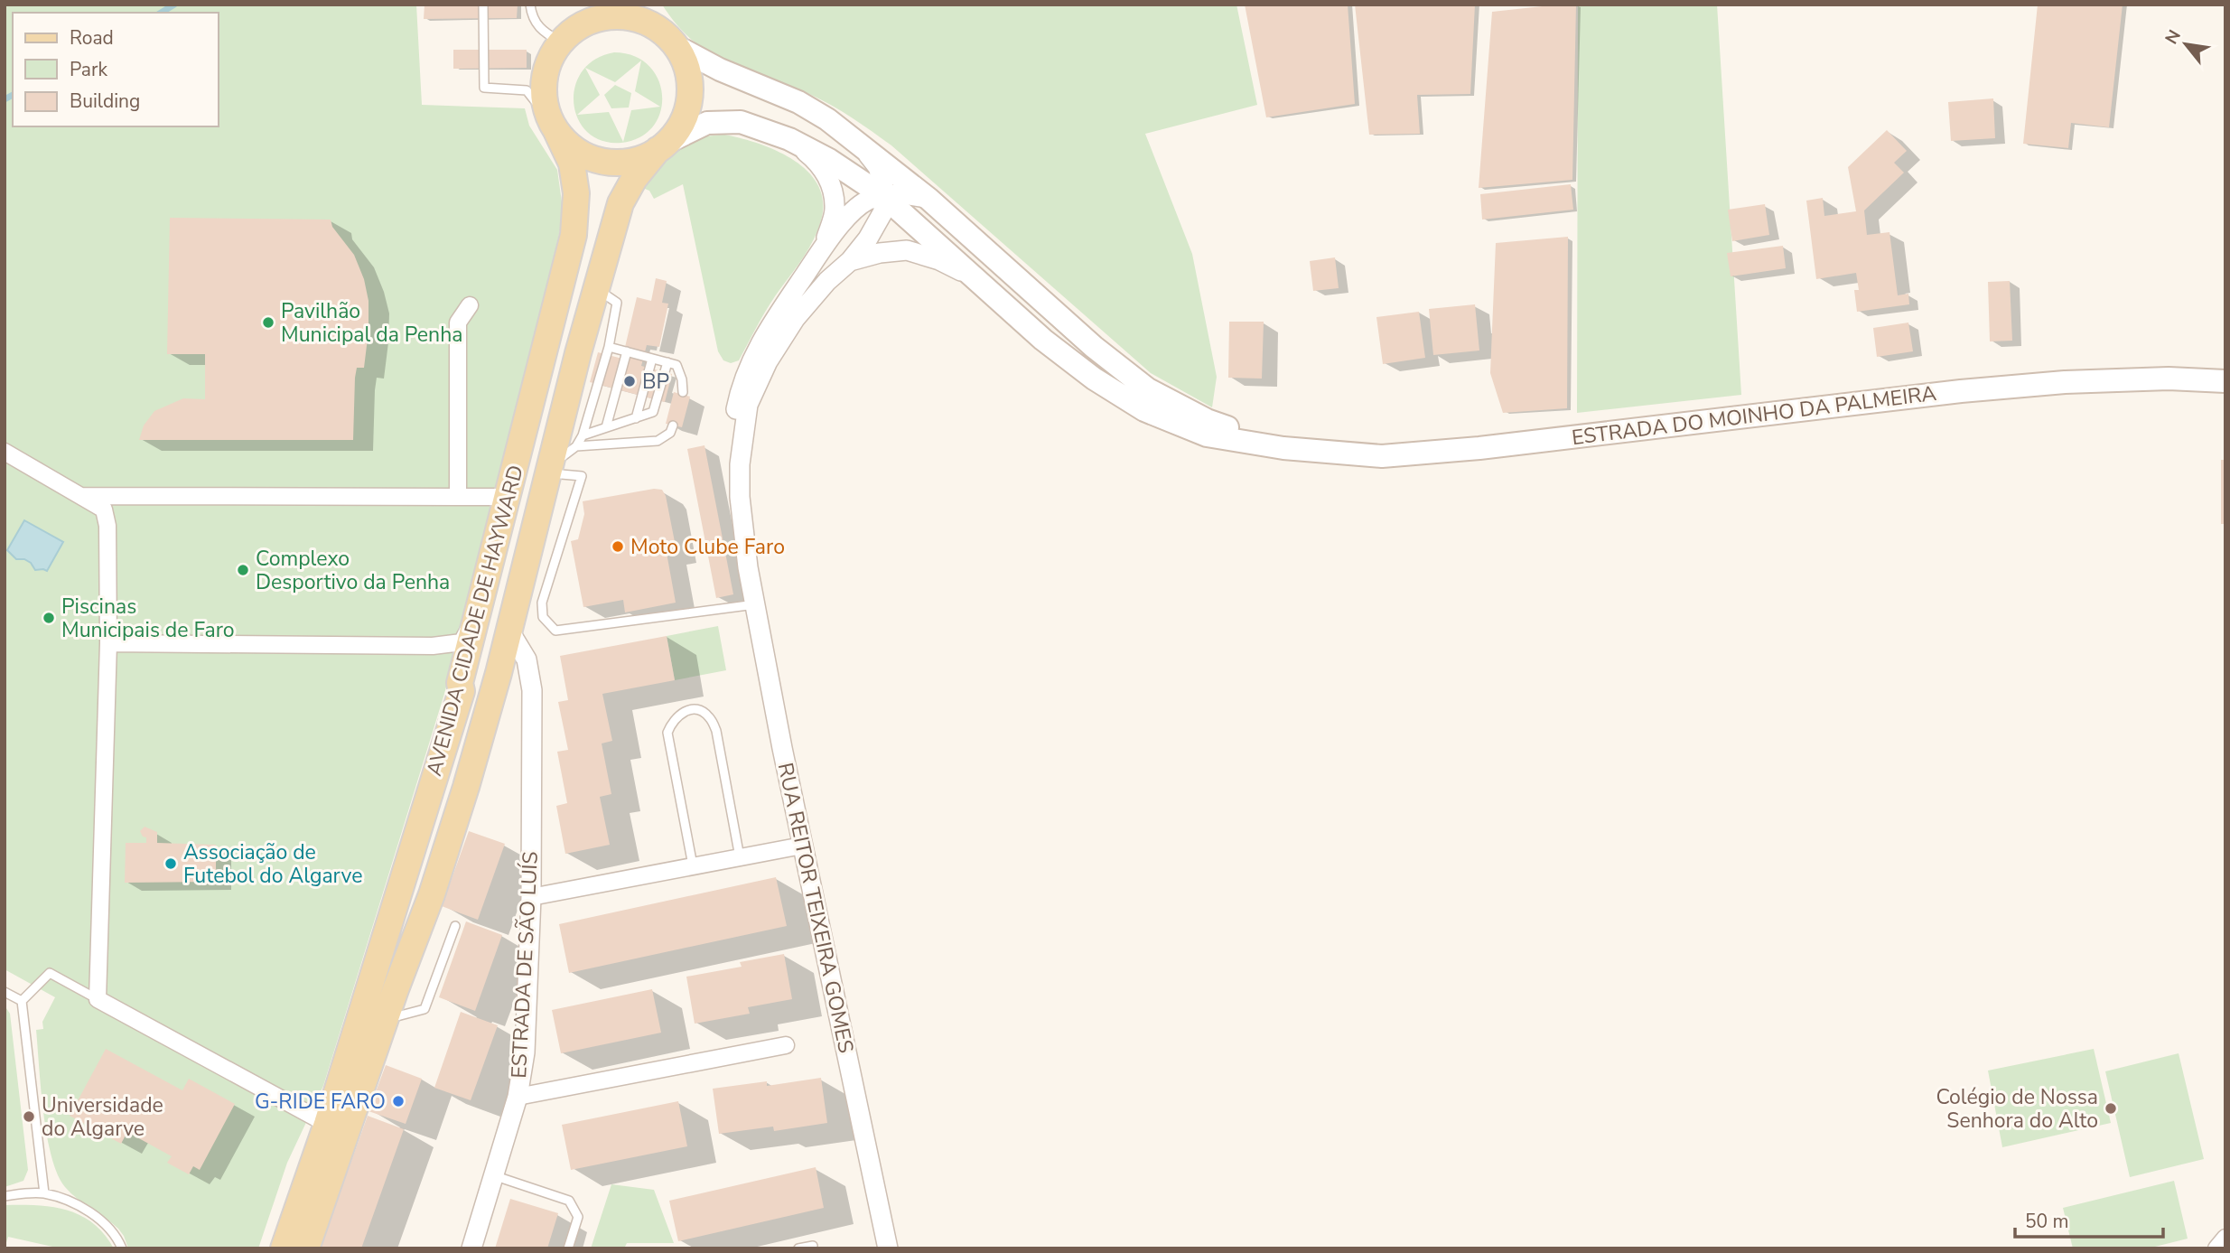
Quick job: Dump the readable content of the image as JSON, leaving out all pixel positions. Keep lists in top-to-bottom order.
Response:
{
  "streets": {
    "main road": ["ESTRADA DO MOINHO DA PALMEIRA", "AVENIDA CIDADE DE HAYWARD"],
    "street": ["RUA REITOR TEIXEIRA GOMES", "ESTRADA DE SÃO LUÍS"]
  },
  "crossings": [
    ["ESTRADA DO MOINHO DA PALMEIRA", "AVENIDA CIDADE DE HAYWARD"],
    ["AVENIDA CIDADE DE HAYWARD", "ESTRADA DE SÃO LUÍS"]
  ],
  "places": [
    "Pavilhão Municipal da Penha",
    "BP",
    "Moto Clube Faro",
    "Complexo Desportivo da Penha",
    "Piscinas Municipais de Faro",
    "Associação de Futebol do Algarve",
    "G-RIDE FARO",
    "Colégio de Nossa Senhora do Alto",
    "Universidade do Algarve"
  ],
  "legend": ["Road", "Park", "Building"],
  "scale_bar": "50 m",
  "north": "top left"
}
